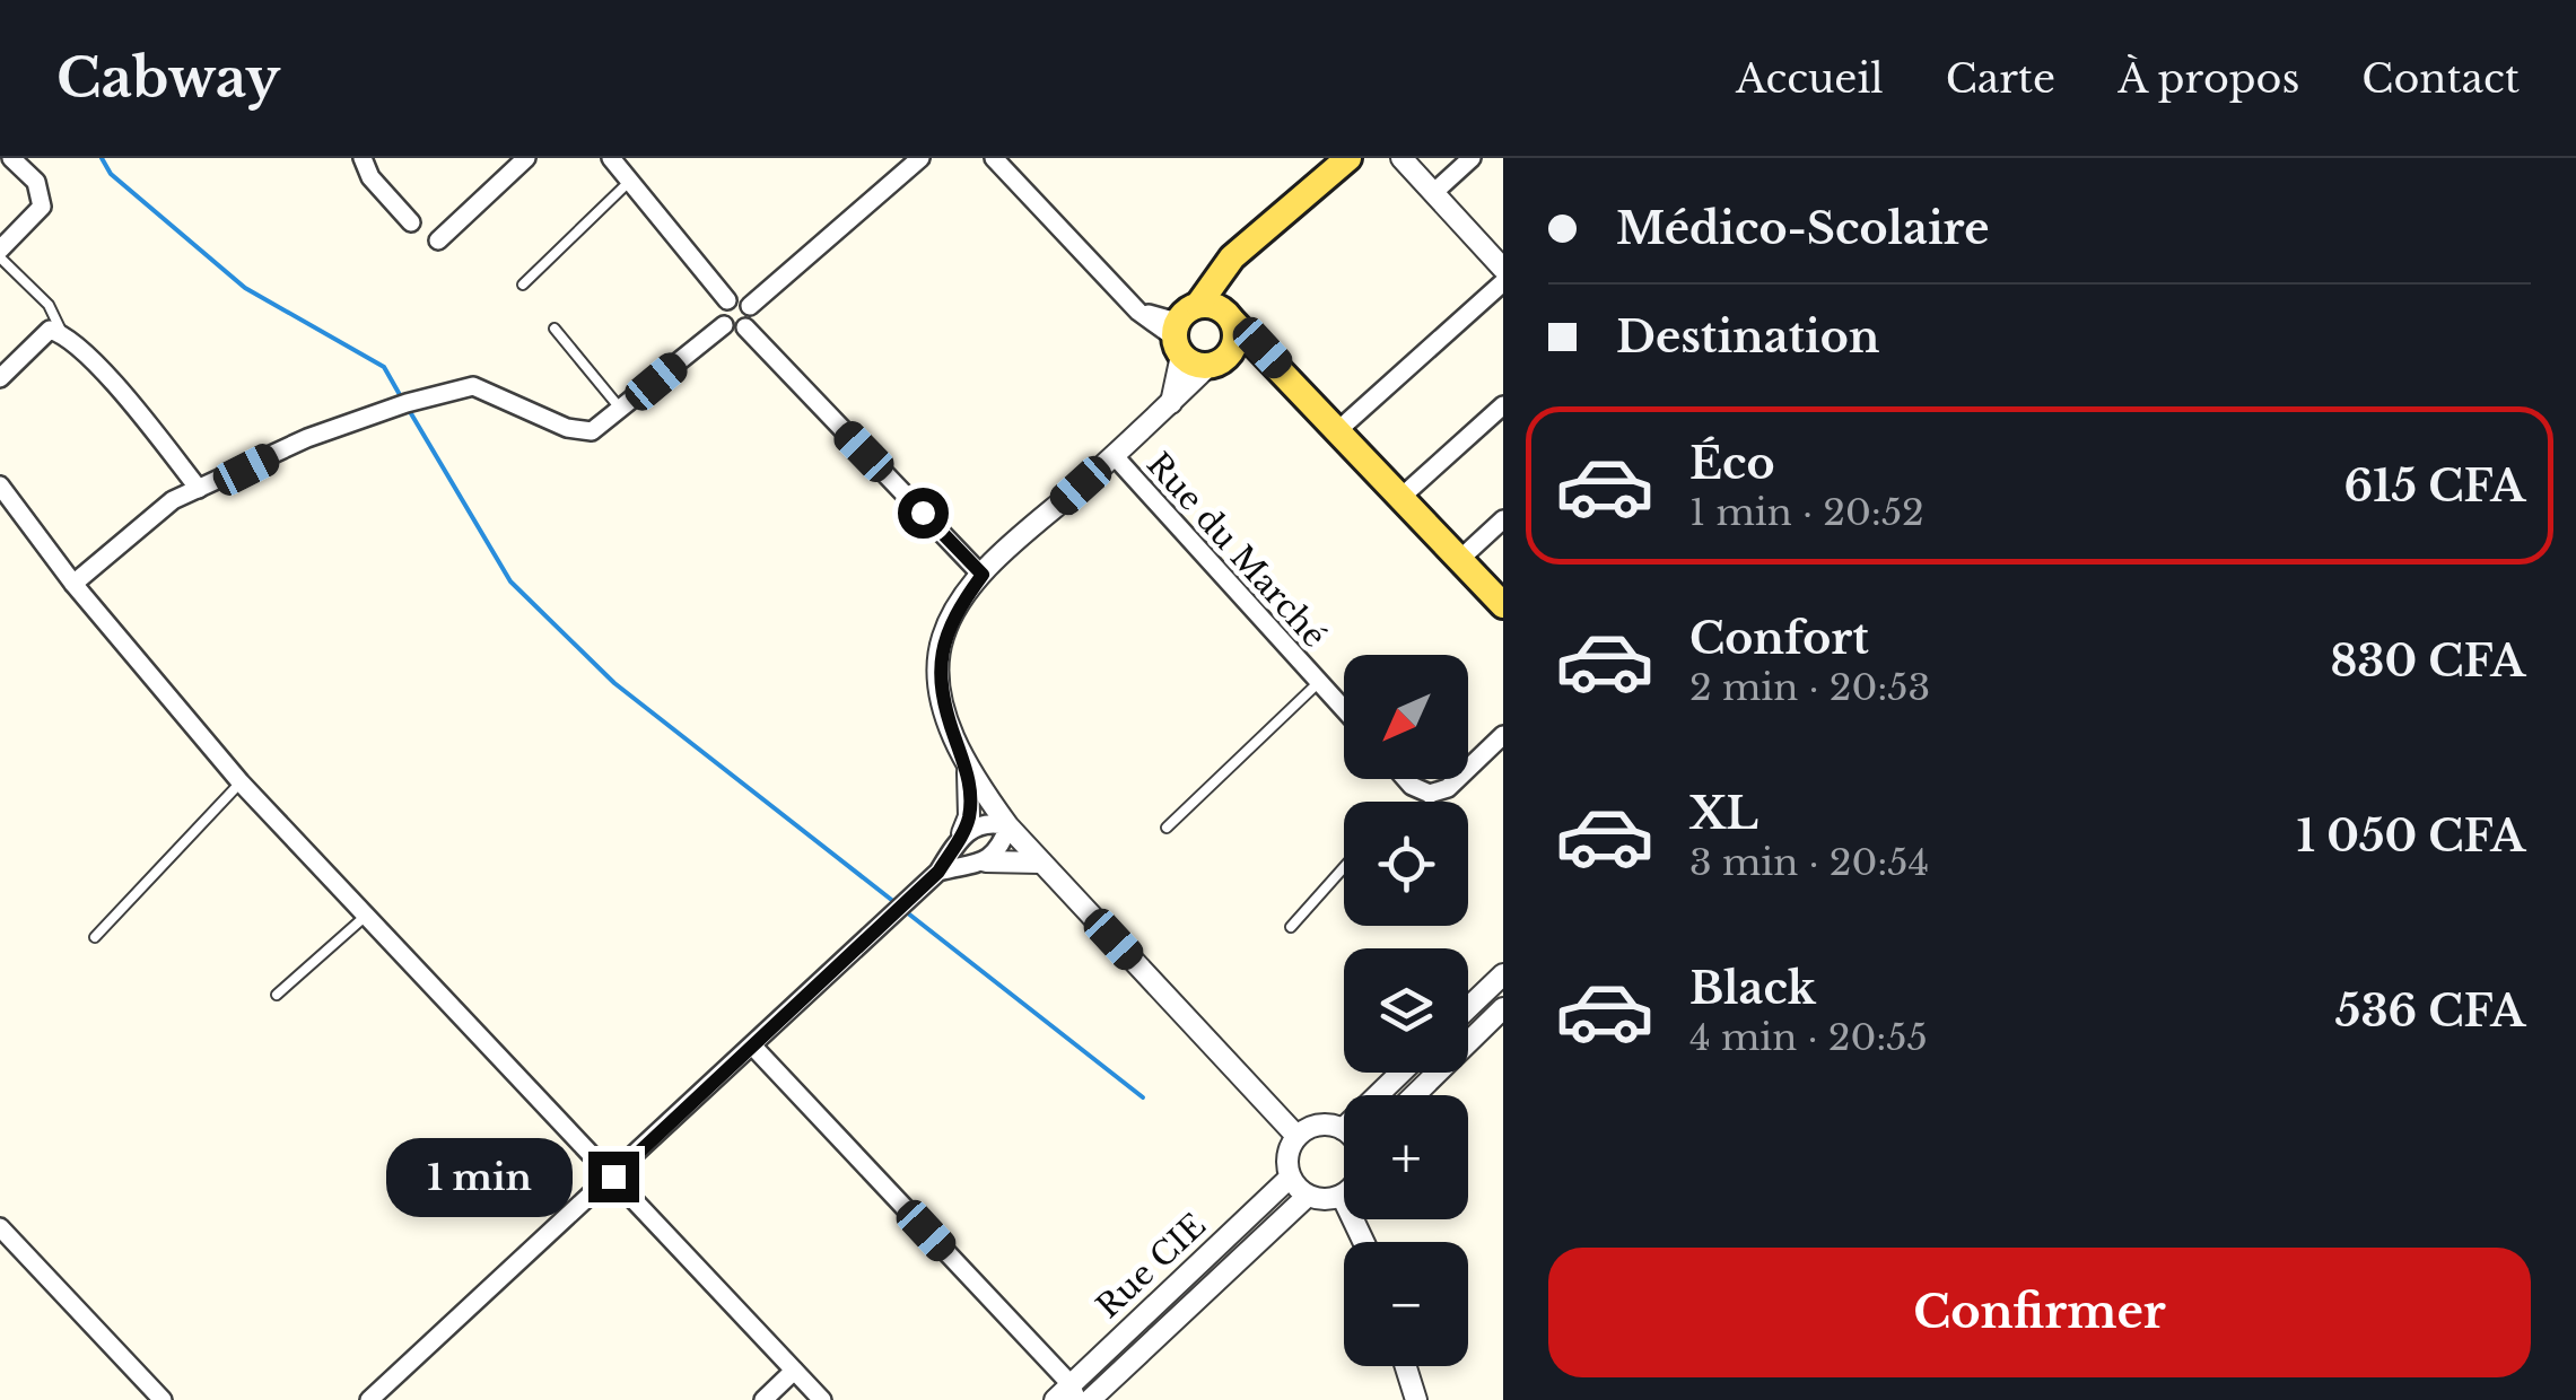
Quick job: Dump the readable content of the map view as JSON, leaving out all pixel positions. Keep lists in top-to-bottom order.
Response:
{
  "streets": {
    "street": ["Rue du Marché", "Rue CIE"]
  },
  "north": "bottom left",
  "page": {
    "header": "Cabway",
    "nav": [
      "Accueil",
      "Carte",
      "À propos",
      "Contact"
    ],
    "banner": ["Médico-Scolaire", "Destination"],
    "list": [
      {
        "name": "Éco",
        "note": "1 min · 20:52",
        "value": "615 CFA"
      },
      {
        "name": "Confort",
        "note": "2 min · 20:53",
        "value": "830 CFA"
      },
      {
        "name": "XL",
        "note": "3 min · 20:54",
        "value": "1 050 CFA"
      },
      {
        "name": "Black",
        "note": "4 min · 20:55",
        "value": "536 CFA"
      }
    ],
    "map_buttons": ["+", "−"],
    "bubble": "1 min",
    "buttons": "Confirmer"
  }
}
